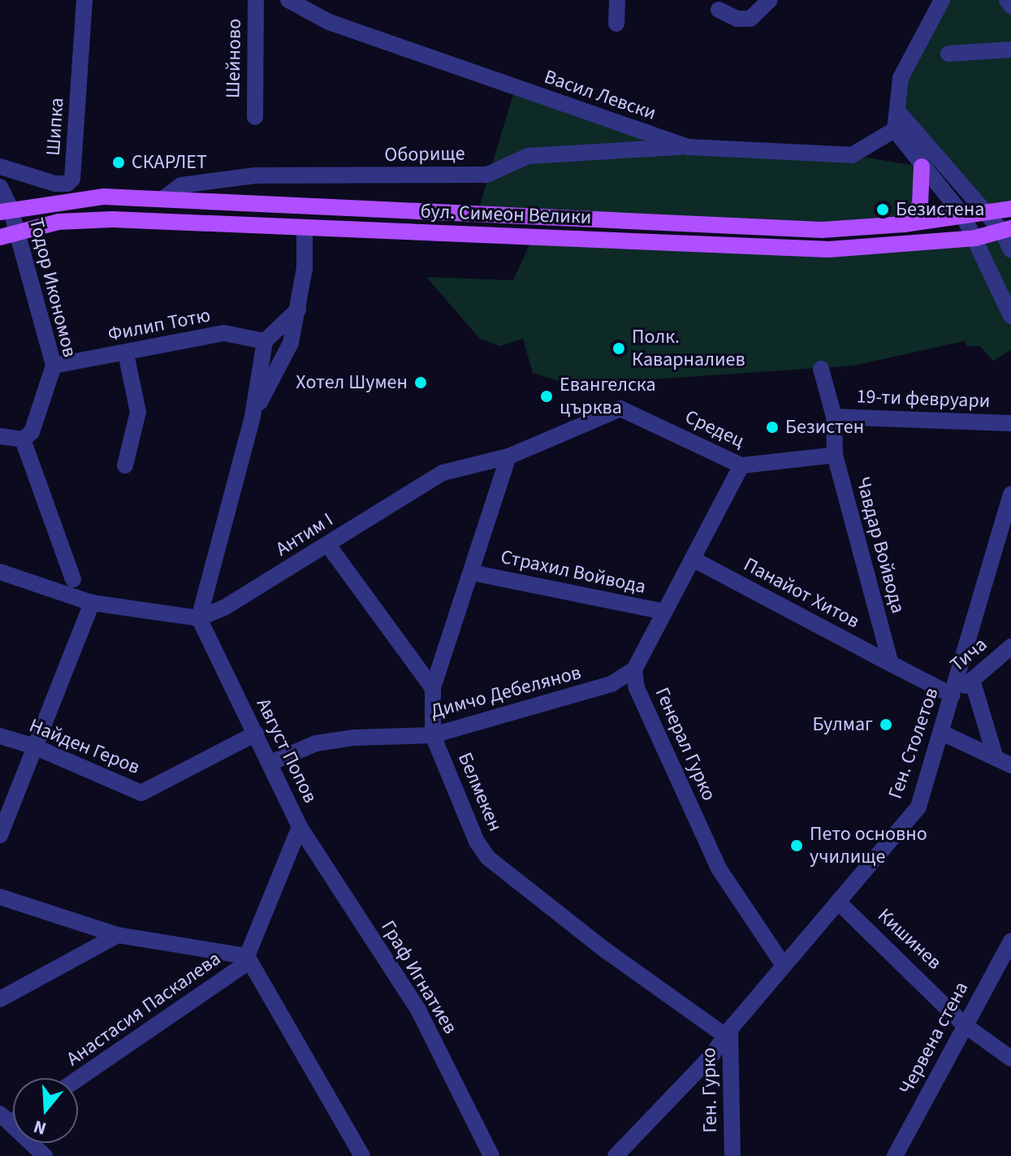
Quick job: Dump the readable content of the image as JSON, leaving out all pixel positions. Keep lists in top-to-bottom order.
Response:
{
  "streets": {
    "main road": ["бул. Симеон Велики"],
    "street": [
      "Шейново",
      "Васил Левски",
      "Шипка",
      "Оборище",
      "Тодор Икономов",
      "Филип Тотю",
      "19-ти февруари",
      "Средец",
      "Антим I",
      "Чавдар Войвода",
      "Страхил Войвода",
      "Панайот Хитов",
      "Тича",
      "Димчо Дебелянов",
      "Ген. Столетов",
      "Генерал Гурко",
      "Найден Геров",
      "Август Попов",
      "Белмекен",
      "Кишинев",
      "Граф Игнатиев",
      "Анастасия Паскалева",
      "Червена стена",
      "Ген. Гурко"
    ]
  },
  "crossings": [
    ["Васил Левски", "Оборище"],
    ["Оборище", "бул. Симеон Велики"],
    ["бул. Симеон Велики", "Тодор Икономов"],
    ["Тодор Икономов", "Филип Тотю"],
    ["19-ти февруари", "Чавдар Войвода"],
    ["Средец", "Антим I"],
    ["Средец", "Чавдар Войвода"],
    ["Средец", "Генерал Гурко"],
    ["Антим I", "Август Попов"],
    ["Антим I", "Белмекен"],
    ["Чавдар Войвода", "Панайот Хитов"],
    ["Страхил Войвода", "Генерал Гурко"],
    ["Страхил Войвода", "Белмекен"],
    ["Панайот Хитов", "Генерал Гурко"],
    ["Тича", "Ген. Столетов"],
    ["Димчо Дебелянов", "Генерал Гурко"],
    ["Димчо Дебелянов", "Август Попов"],
    ["Димчо Дебелянов", "Белмекен"],
    ["Ген. Столетов", "Генерал Гурко"],
    ["Ген. Столетов", "Кишинев"],
    ["Ген. Столетов", "Ген. Гурко"],
    ["Генерал Гурко", "Ген. Гурко"],
    ["Найден Геров", "Август Попов"],
    ["Август Попов", "Граф Игнатиев"],
    ["Август Попов", "Анастасия Паскалева"],
    ["Белмекен", "Ген. Гурко"],
    ["Кишинев", "Червена стена"]
  ],
  "places": [
    "СКАРЛЕТ",
    "Безистена",
    "Полк. Каварналиев",
    "Хотел Шумен",
    "Евангелска църква",
    "Безистен",
    "Булмаг",
    "Пето основно училище"
  ],
  "north": "bottom"
}
